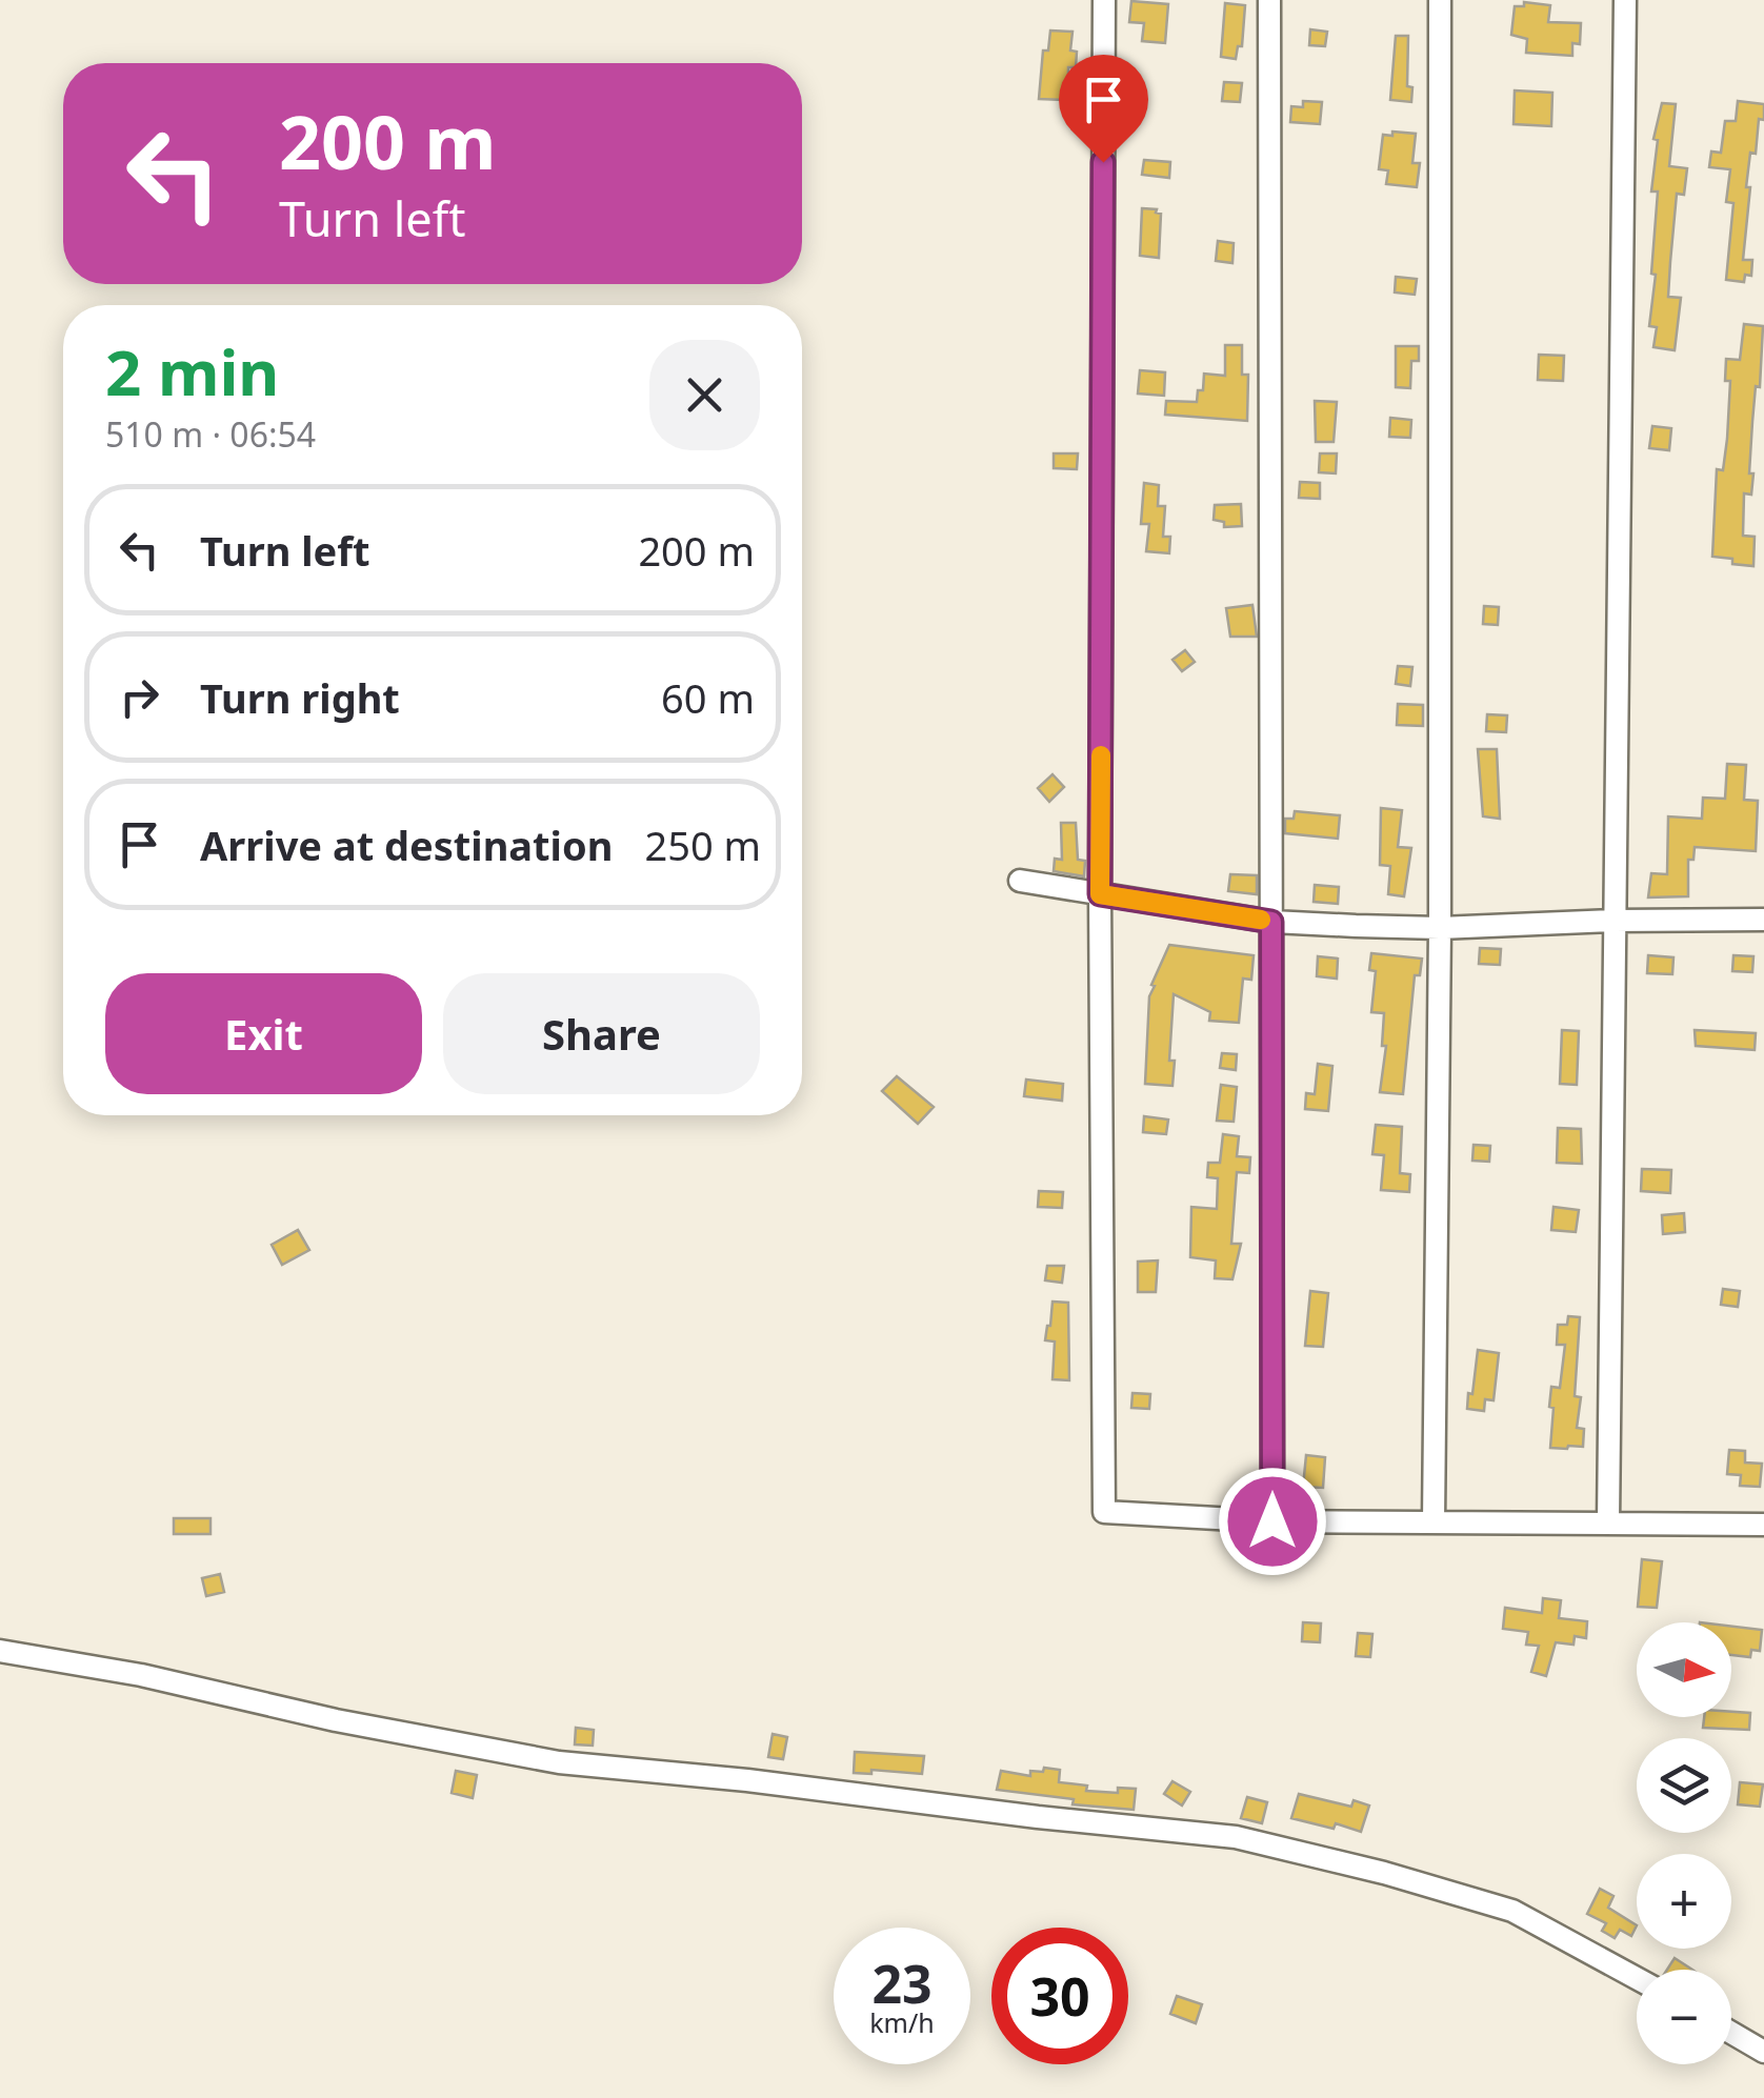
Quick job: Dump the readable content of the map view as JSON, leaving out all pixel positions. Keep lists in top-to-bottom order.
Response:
{
  "north": "right",
  "page": {
    "turn": ["200 m", "Turn left"],
    "heading": ["2 min", "510 m · 06:54"],
    "list": [
      {
        "name": "Turn left",
        "value": "200 m"
      },
      {
        "name": "Turn right",
        "value": "60 m"
      },
      {
        "name": "Arrive at destination",
        "value": "250 m"
      }
    ],
    "buttons": ["Exit", "Share"],
    "map_buttons": ["+", "−"],
    "speed": "23 km/h",
    "limit": "30"
  }
}
